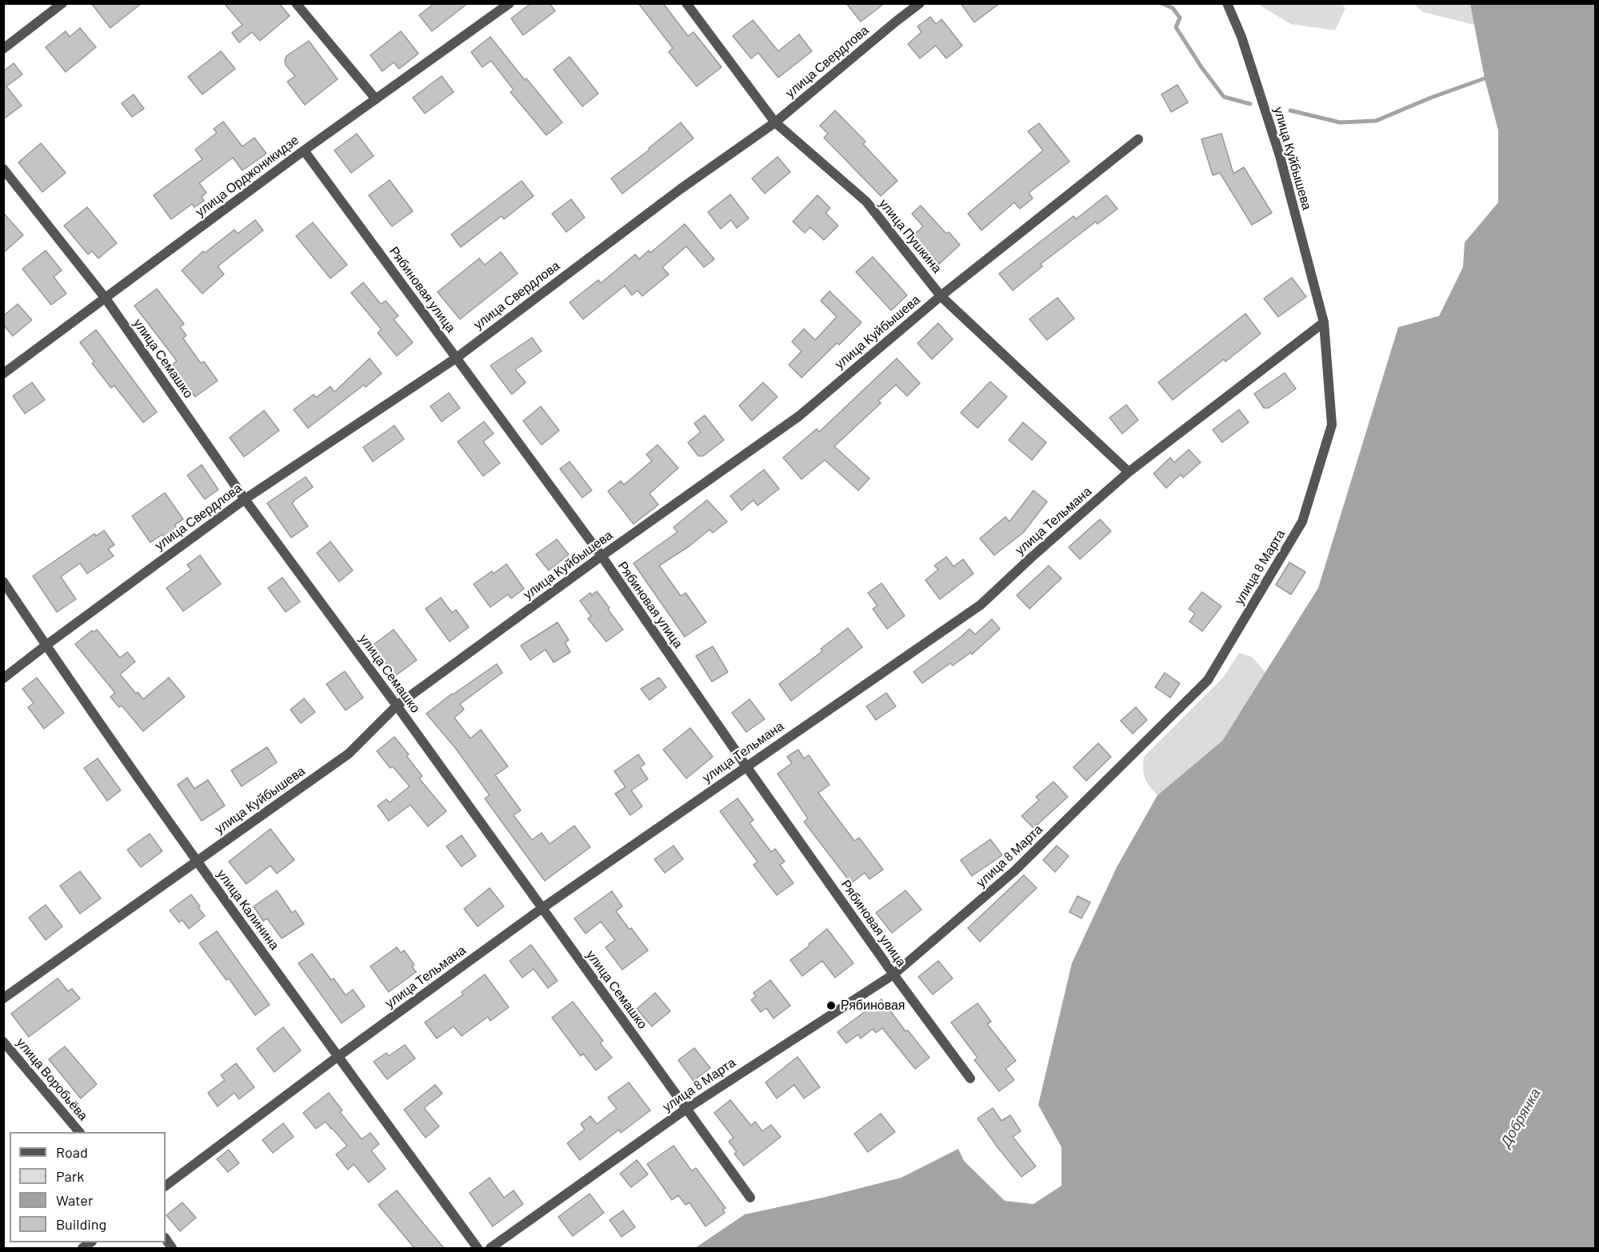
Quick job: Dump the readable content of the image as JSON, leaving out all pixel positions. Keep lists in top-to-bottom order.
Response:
{
  "streets": {
    "street": [
      "улица Свердлова",
      "улица Куйбышева",
      "улица Орджоникидзе",
      "улица Пушкина",
      "Рябиновая улица",
      "улица Семашко",
      "улица Тельмана",
      "улица 8 Марта",
      "улица Калинина",
      "улица Воробьёва"
    ]
  },
  "crossings": [
    ["улица Свердлова", "улица Пушкина"],
    ["улица Свердлова", "Рябиновая улица"],
    ["улица Свердлова", "улица Семашко"],
    ["улица Свердлова", "улица Калинина"],
    ["улица Куйбышева", "улица Пушкина"],
    ["улица Куйбышева", "Рябиновая улица"],
    ["улица Куйбышева", "улица Семашко"],
    ["улица Куйбышева", "улица Тельмана"],
    ["улица Куйбышева", "улица 8 Марта"],
    ["улица Куйбышева", "улица Калинина"],
    ["улица Орджоникидзе", "Рябиновая улица"],
    ["улица Орджоникидзе", "улица Семашко"],
    ["улица Пушкина", "улица Тельмана"],
    ["Рябиновая улица", "улица Тельмана"],
    ["Рябиновая улица", "улица 8 Марта"],
    ["улица Семашко", "улица Тельмана"],
    ["улица Семашко", "улица 8 Марта"],
    ["улица Тельмана", "улица 8 Марта"],
    ["улица Тельмана", "улица Калинина"]
  ],
  "water": ["Добрянка"],
  "places": ["Рябиновая"],
  "legend": [
    "Road",
    "Park",
    "Water",
    "Building"
  ]
}
